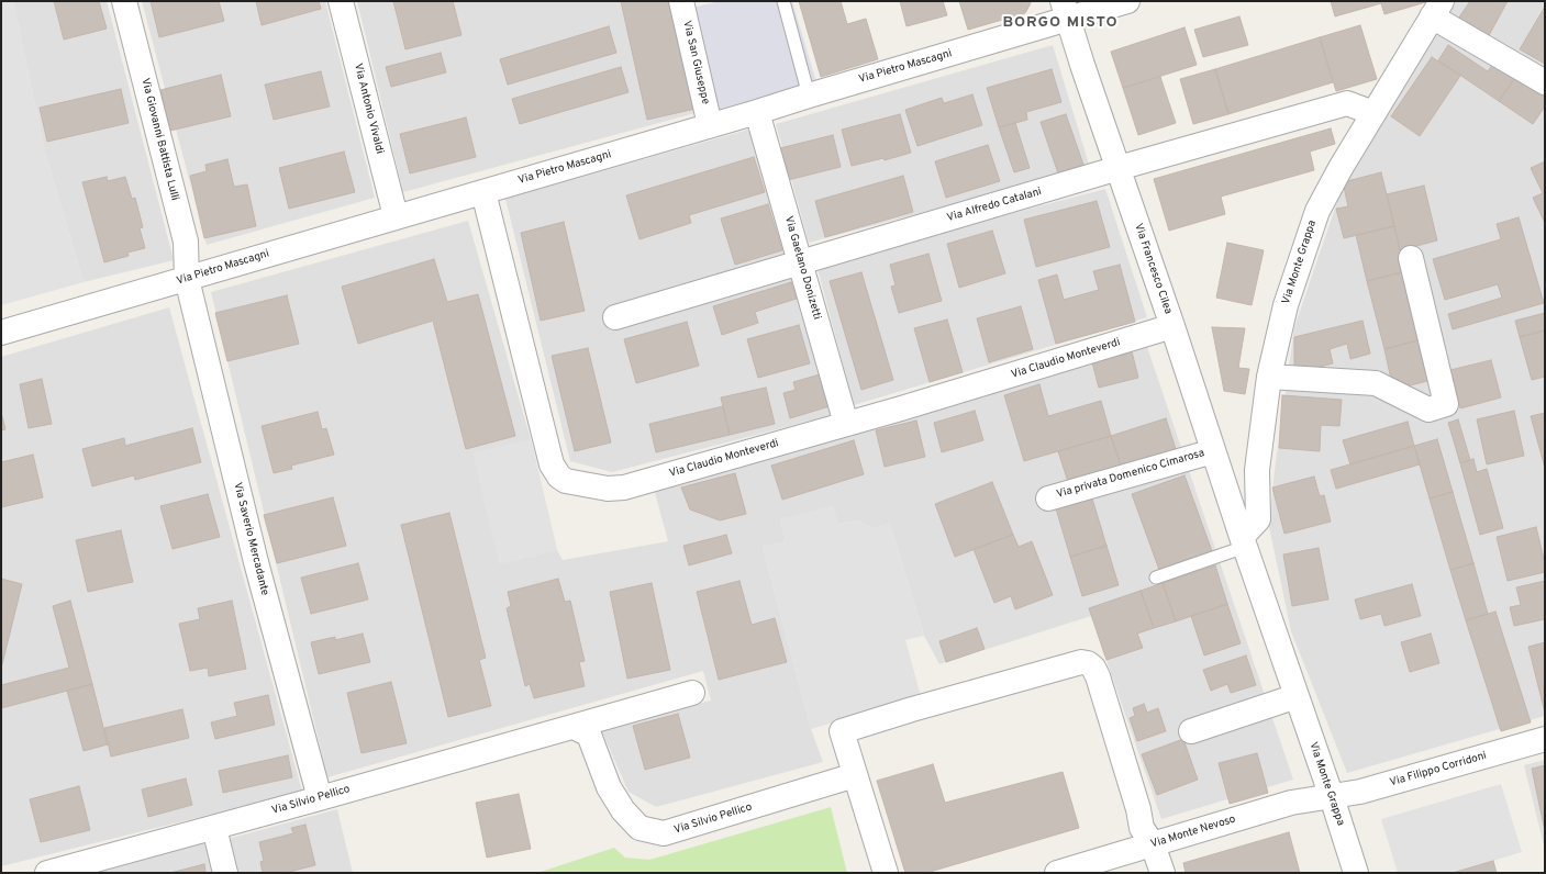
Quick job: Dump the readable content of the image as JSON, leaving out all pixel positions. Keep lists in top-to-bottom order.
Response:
{
  "streets": {
    "street": [
      "Via San Giuseppe",
      "Via Pietro Mascagni",
      "Via Antonio Vivaldi",
      "Via Giovanni Battista Lulli",
      "Via Alfredo Catalani",
      "Via Monte Grappa",
      "Via Gaetano Donizetti",
      "Via Francesco Cilea",
      "Via Claudio Monteverdi",
      "Via privata Domenico Cimarosa",
      "Via Saverio Mercadante",
      "Via Filippo Corridoni",
      "Via Silvio Pellico",
      "Via Monte Nevoso"
    ]
  },
  "crossings": [
    ["Via San Giuseppe", "Via Pietro Mascagni"],
    ["Via Pietro Mascagni", "Via Antonio Vivaldi"],
    ["Via Pietro Mascagni", "Via Giovanni Battista Lulli"],
    ["Via Pietro Mascagni", "Via Gaetano Donizetti"],
    ["Via Pietro Mascagni", "Via Francesco Cilea"],
    ["Via Pietro Mascagni", "Via Claudio Monteverdi"],
    ["Via Pietro Mascagni", "Via Saverio Mercadante"],
    ["Via Giovanni Battista Lulli", "Via Saverio Mercadante"],
    ["Via Alfredo Catalani", "Via Monte Grappa"],
    ["Via Alfredo Catalani", "Via Gaetano Donizetti"],
    ["Via Alfredo Catalani", "Via Francesco Cilea"],
    ["Via Monte Grappa", "Via Francesco Cilea"],
    ["Via Monte Grappa", "Via Filippo Corridoni"],
    ["Via Monte Grappa", "Via Monte Nevoso"],
    ["Via Gaetano Donizetti", "Via Claudio Monteverdi"],
    ["Via Francesco Cilea", "Via Claudio Monteverdi"],
    ["Via Francesco Cilea", "Via privata Domenico Cimarosa"],
    ["Via Saverio Mercadante", "Via Silvio Pellico"],
    ["Via Filippo Corridoni", "Via Monte Nevoso"]
  ],
  "districts": ["BORGO MISTO"]
}
